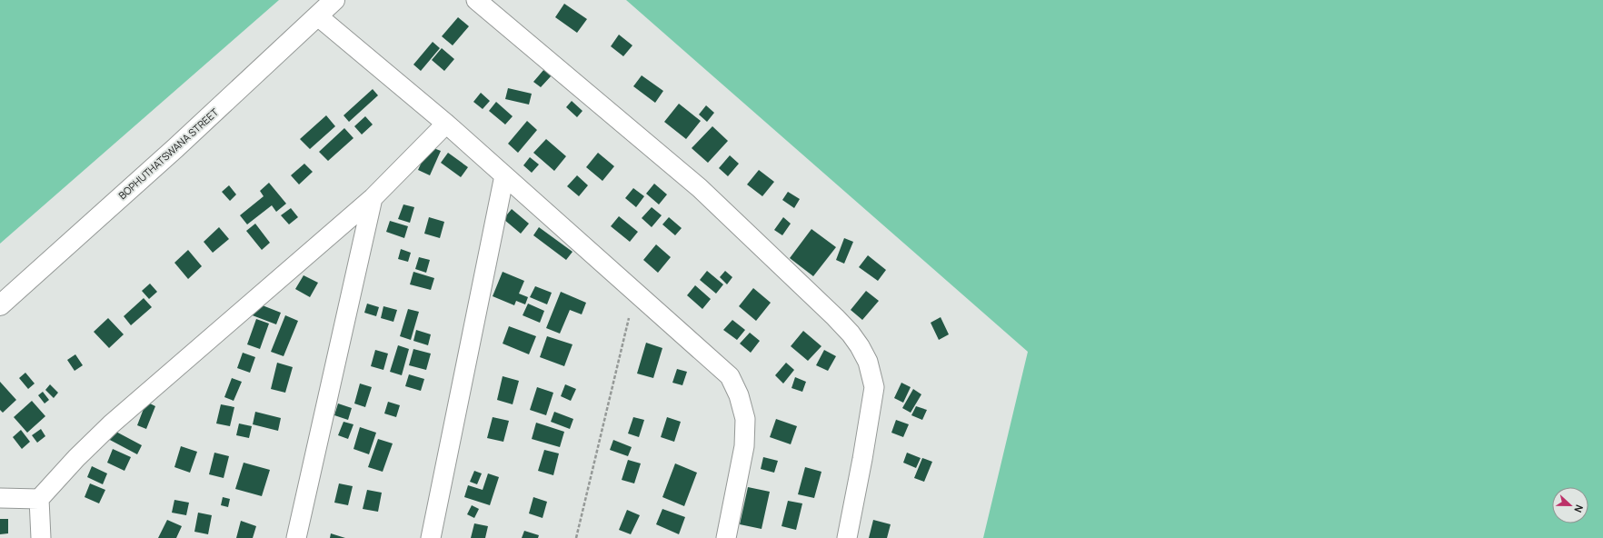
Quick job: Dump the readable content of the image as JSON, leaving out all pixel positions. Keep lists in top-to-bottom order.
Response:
{
  "streets": {
    "street": ["BOPHUTHATSWANA STREET"]
  },
  "north": "right"
}
